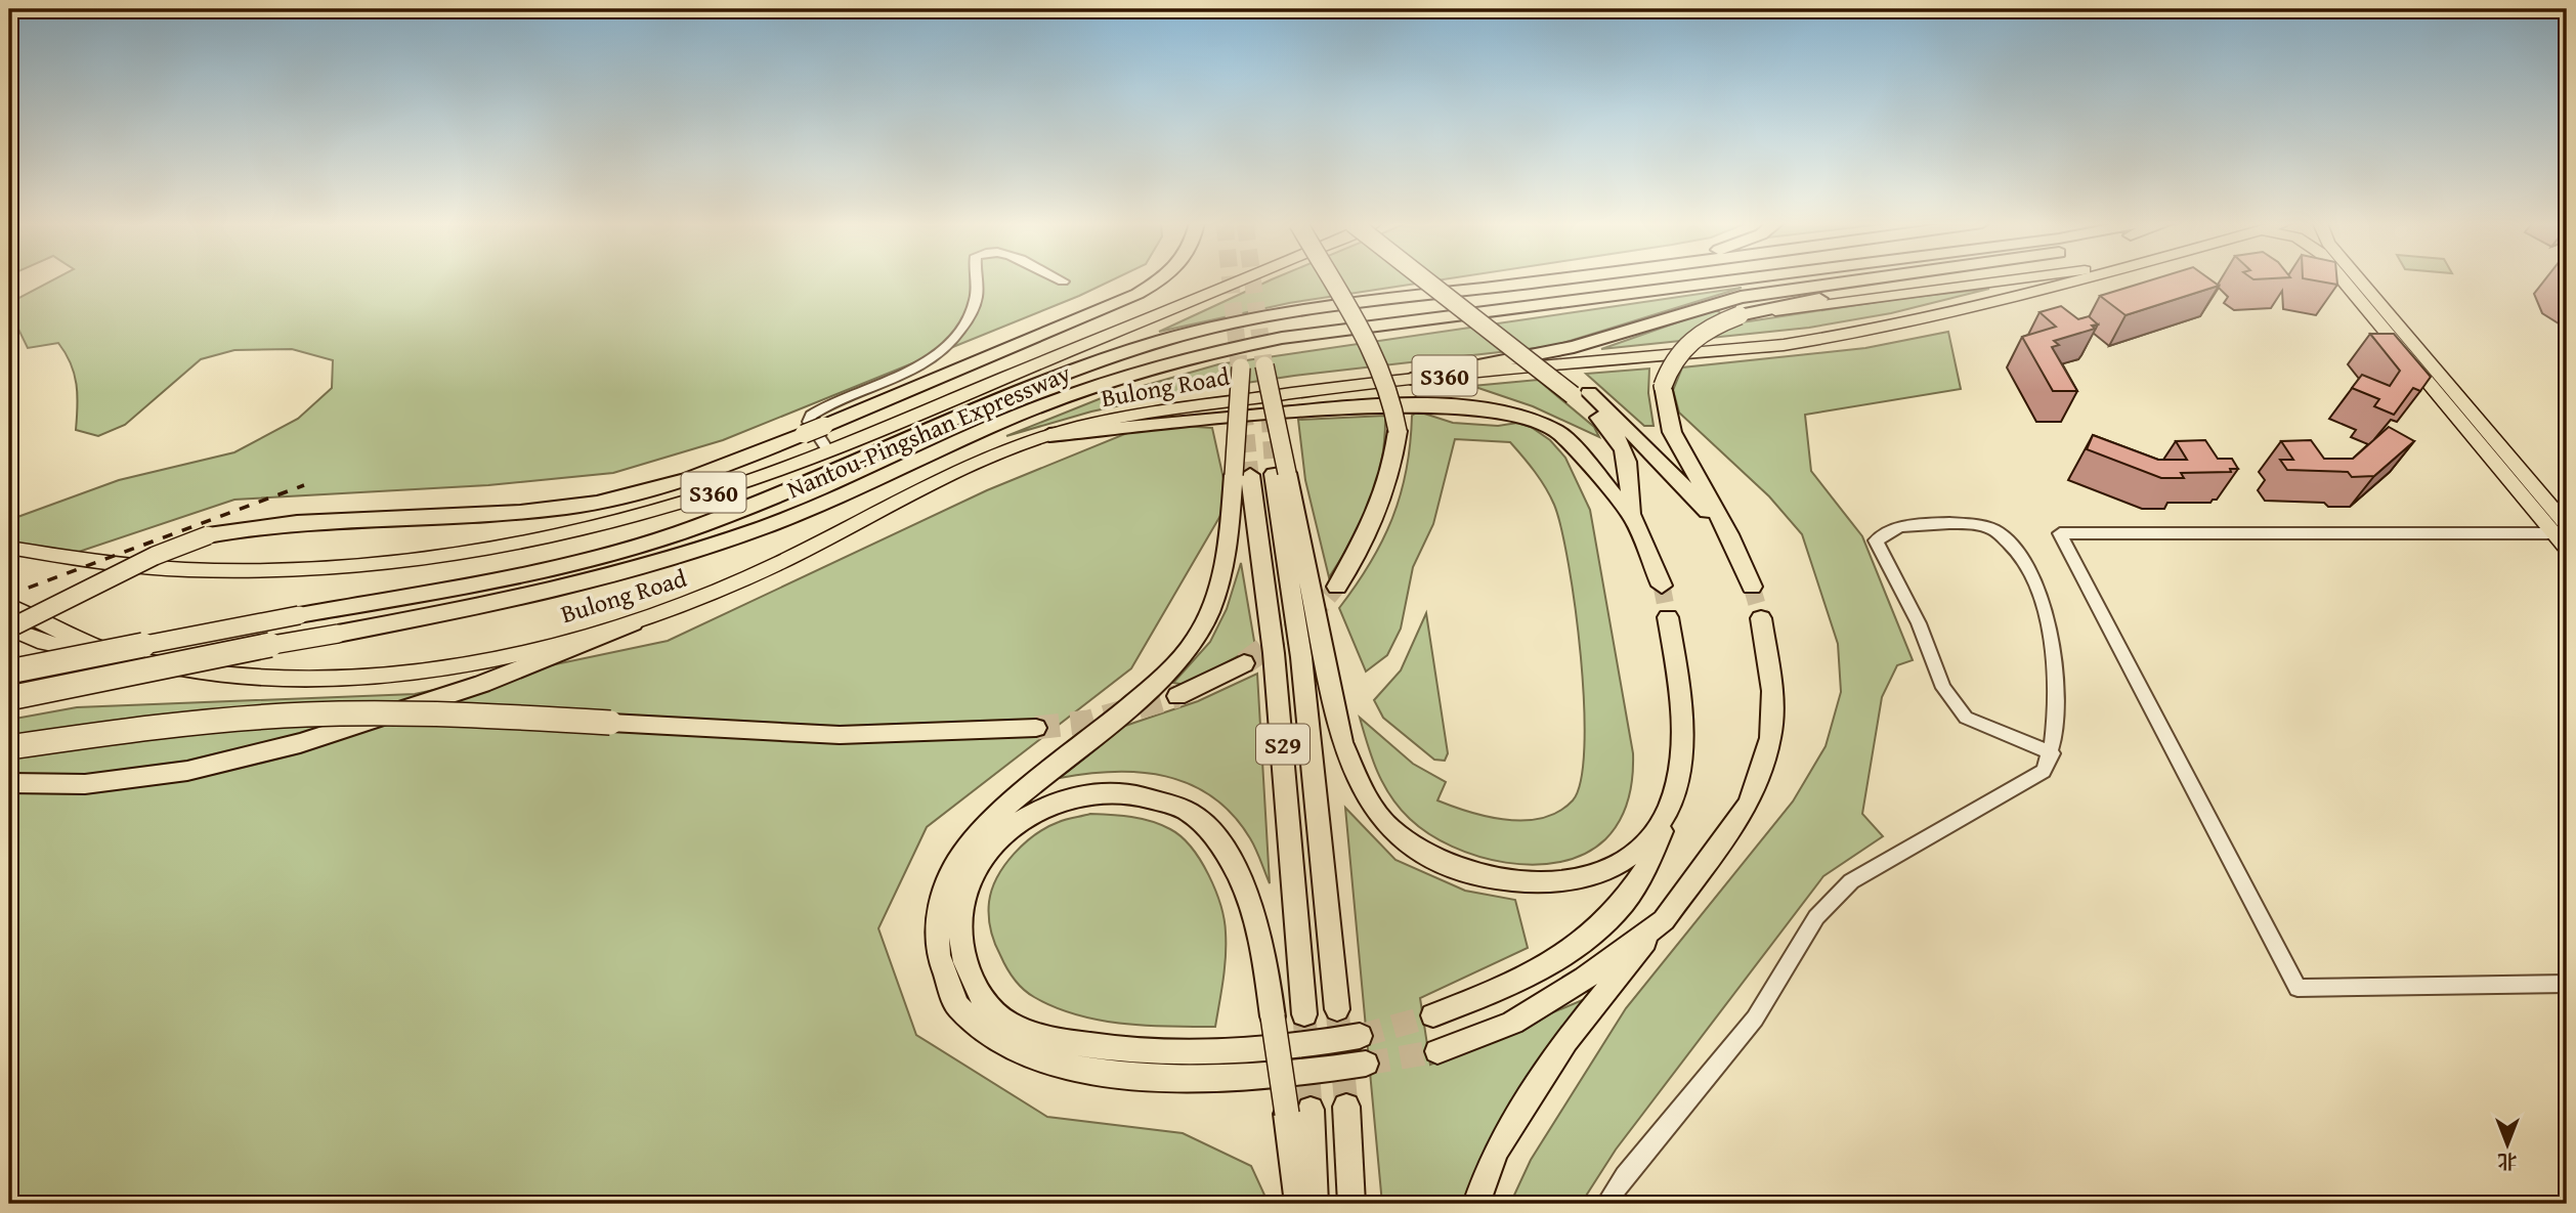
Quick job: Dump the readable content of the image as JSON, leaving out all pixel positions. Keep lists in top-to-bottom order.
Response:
{
  "streets": {
    "highway": ["Nantou-Pingshan Expressway", "S29"],
    "main road": ["S360", "Bulong Road"]
  },
  "north": "bottom"
}
